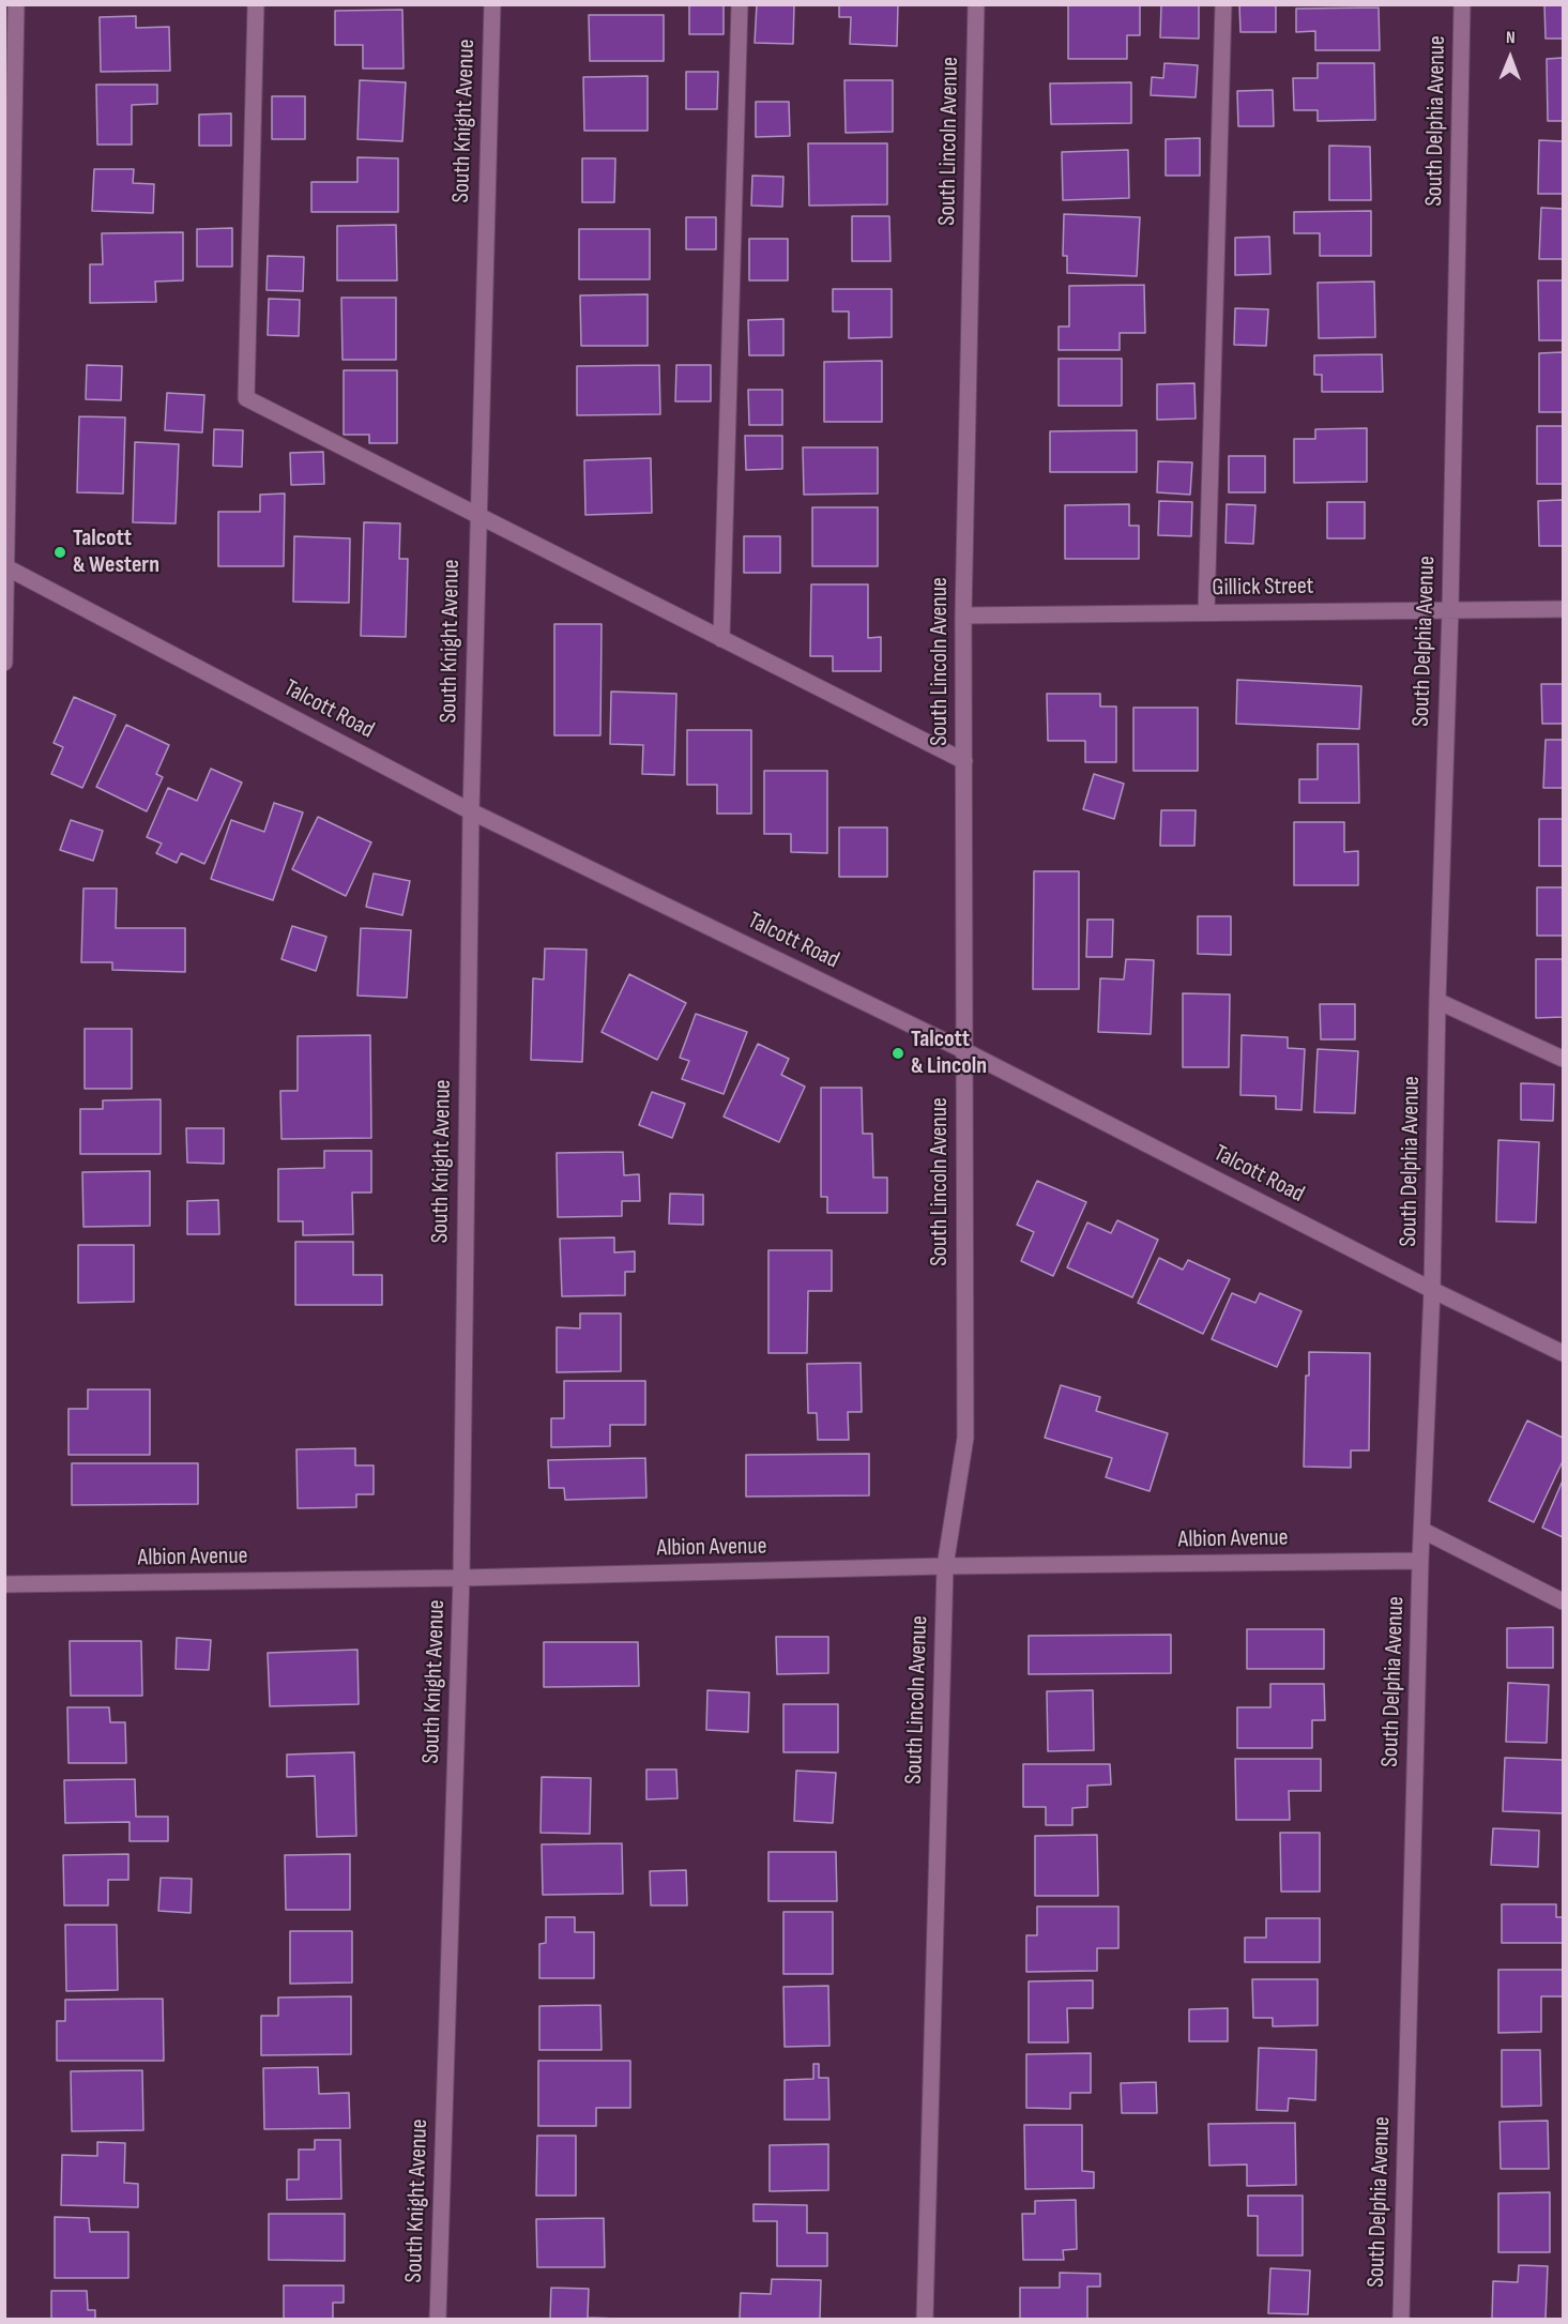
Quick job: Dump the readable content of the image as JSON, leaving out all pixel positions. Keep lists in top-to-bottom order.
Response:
{
  "streets": {
    "street": [
      "South Knight Avenue",
      "South Delphia Avenue",
      "South Lincoln Avenue",
      "Gillick Street",
      "Talcott Road",
      "Albion Avenue"
    ]
  },
  "crossings": [
    ["South Knight Avenue", "Talcott Road"],
    ["South Knight Avenue", "Albion Avenue"],
    ["South Delphia Avenue", "Gillick Street"],
    ["South Delphia Avenue", "Talcott Road"],
    ["South Delphia Avenue", "Albion Avenue"],
    ["South Lincoln Avenue", "Gillick Street"],
    ["South Lincoln Avenue", "Talcott Road"],
    ["South Lincoln Avenue", "Albion Avenue"]
  ],
  "places": ["Talcott & Western", "Talcott & Lincoln"],
  "north": "top"
}
